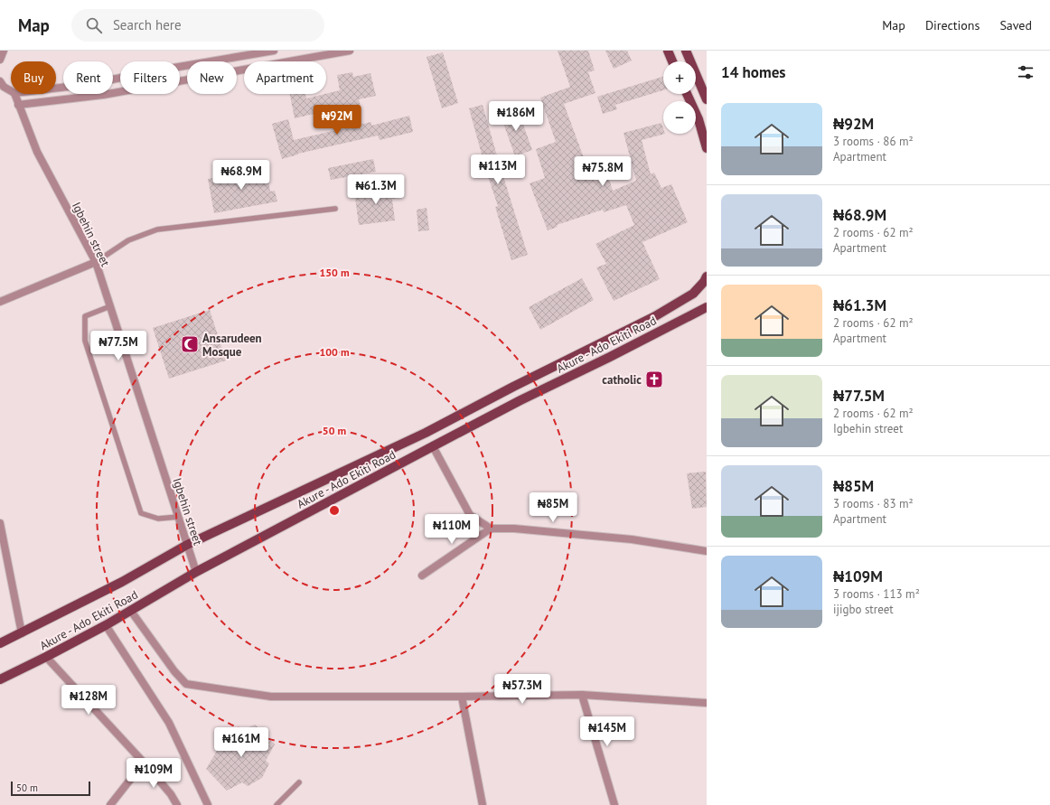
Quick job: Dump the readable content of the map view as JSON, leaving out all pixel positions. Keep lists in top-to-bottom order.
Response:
{
  "streets": {
    "main road": ["Akure - Ado Ekiti Road"],
    "street": ["Igbehin street"]
  },
  "crossings": [
    ["Igbehin street", "Akure - Ado Ekiti Road"]
  ],
  "places": {
    "mosque": ["Ansarudeen Mosque"],
    "church": ["catholic"]
  },
  "scale_bar": "50 m",
  "page": {
    "header": "Map",
    "search": "Search here",
    "nav": ["Map", "Directions", "Saved"],
    "heading": "14 homes",
    "map_buttons": ["+", "−"],
    "chip": [
      "Buy",
      "Rent",
      "Filters",
      "New",
      "Apartment"
    ],
    "list": [
      {
        "name": "₦92M",
        "note": "3 rooms · 86 m² · Apartment"
      },
      {
        "name": "₦68.9M",
        "note": "2 rooms · 62 m² · Apartment"
      },
      {
        "name": "₦61.3M",
        "note": "2 rooms · 62 m² · Apartment"
      },
      {
        "name": "₦77.5M",
        "note": "2 rooms · 62 m² · Igbehin street"
      },
      {
        "name": "₦85M",
        "note": "3 rooms · 83 m² · Apartment"
      },
      {
        "name": "₦109M",
        "note": "3 rooms · 113 m² · ijigbo street"
      }
    ],
    "price": [
      "₦186M",
      "₦92M",
      "₦113M",
      "₦75.8M",
      "₦68.9M",
      "₦61.3M",
      "₦77.5M",
      "₦85M",
      "₦110M",
      "₦57.3M",
      "₦128M",
      "₦145M",
      "₦161M",
      "₦109M"
    ],
    "scale": "50 m"
  },
  "rings": ["150 m", "100 m", "50 m"]
}
